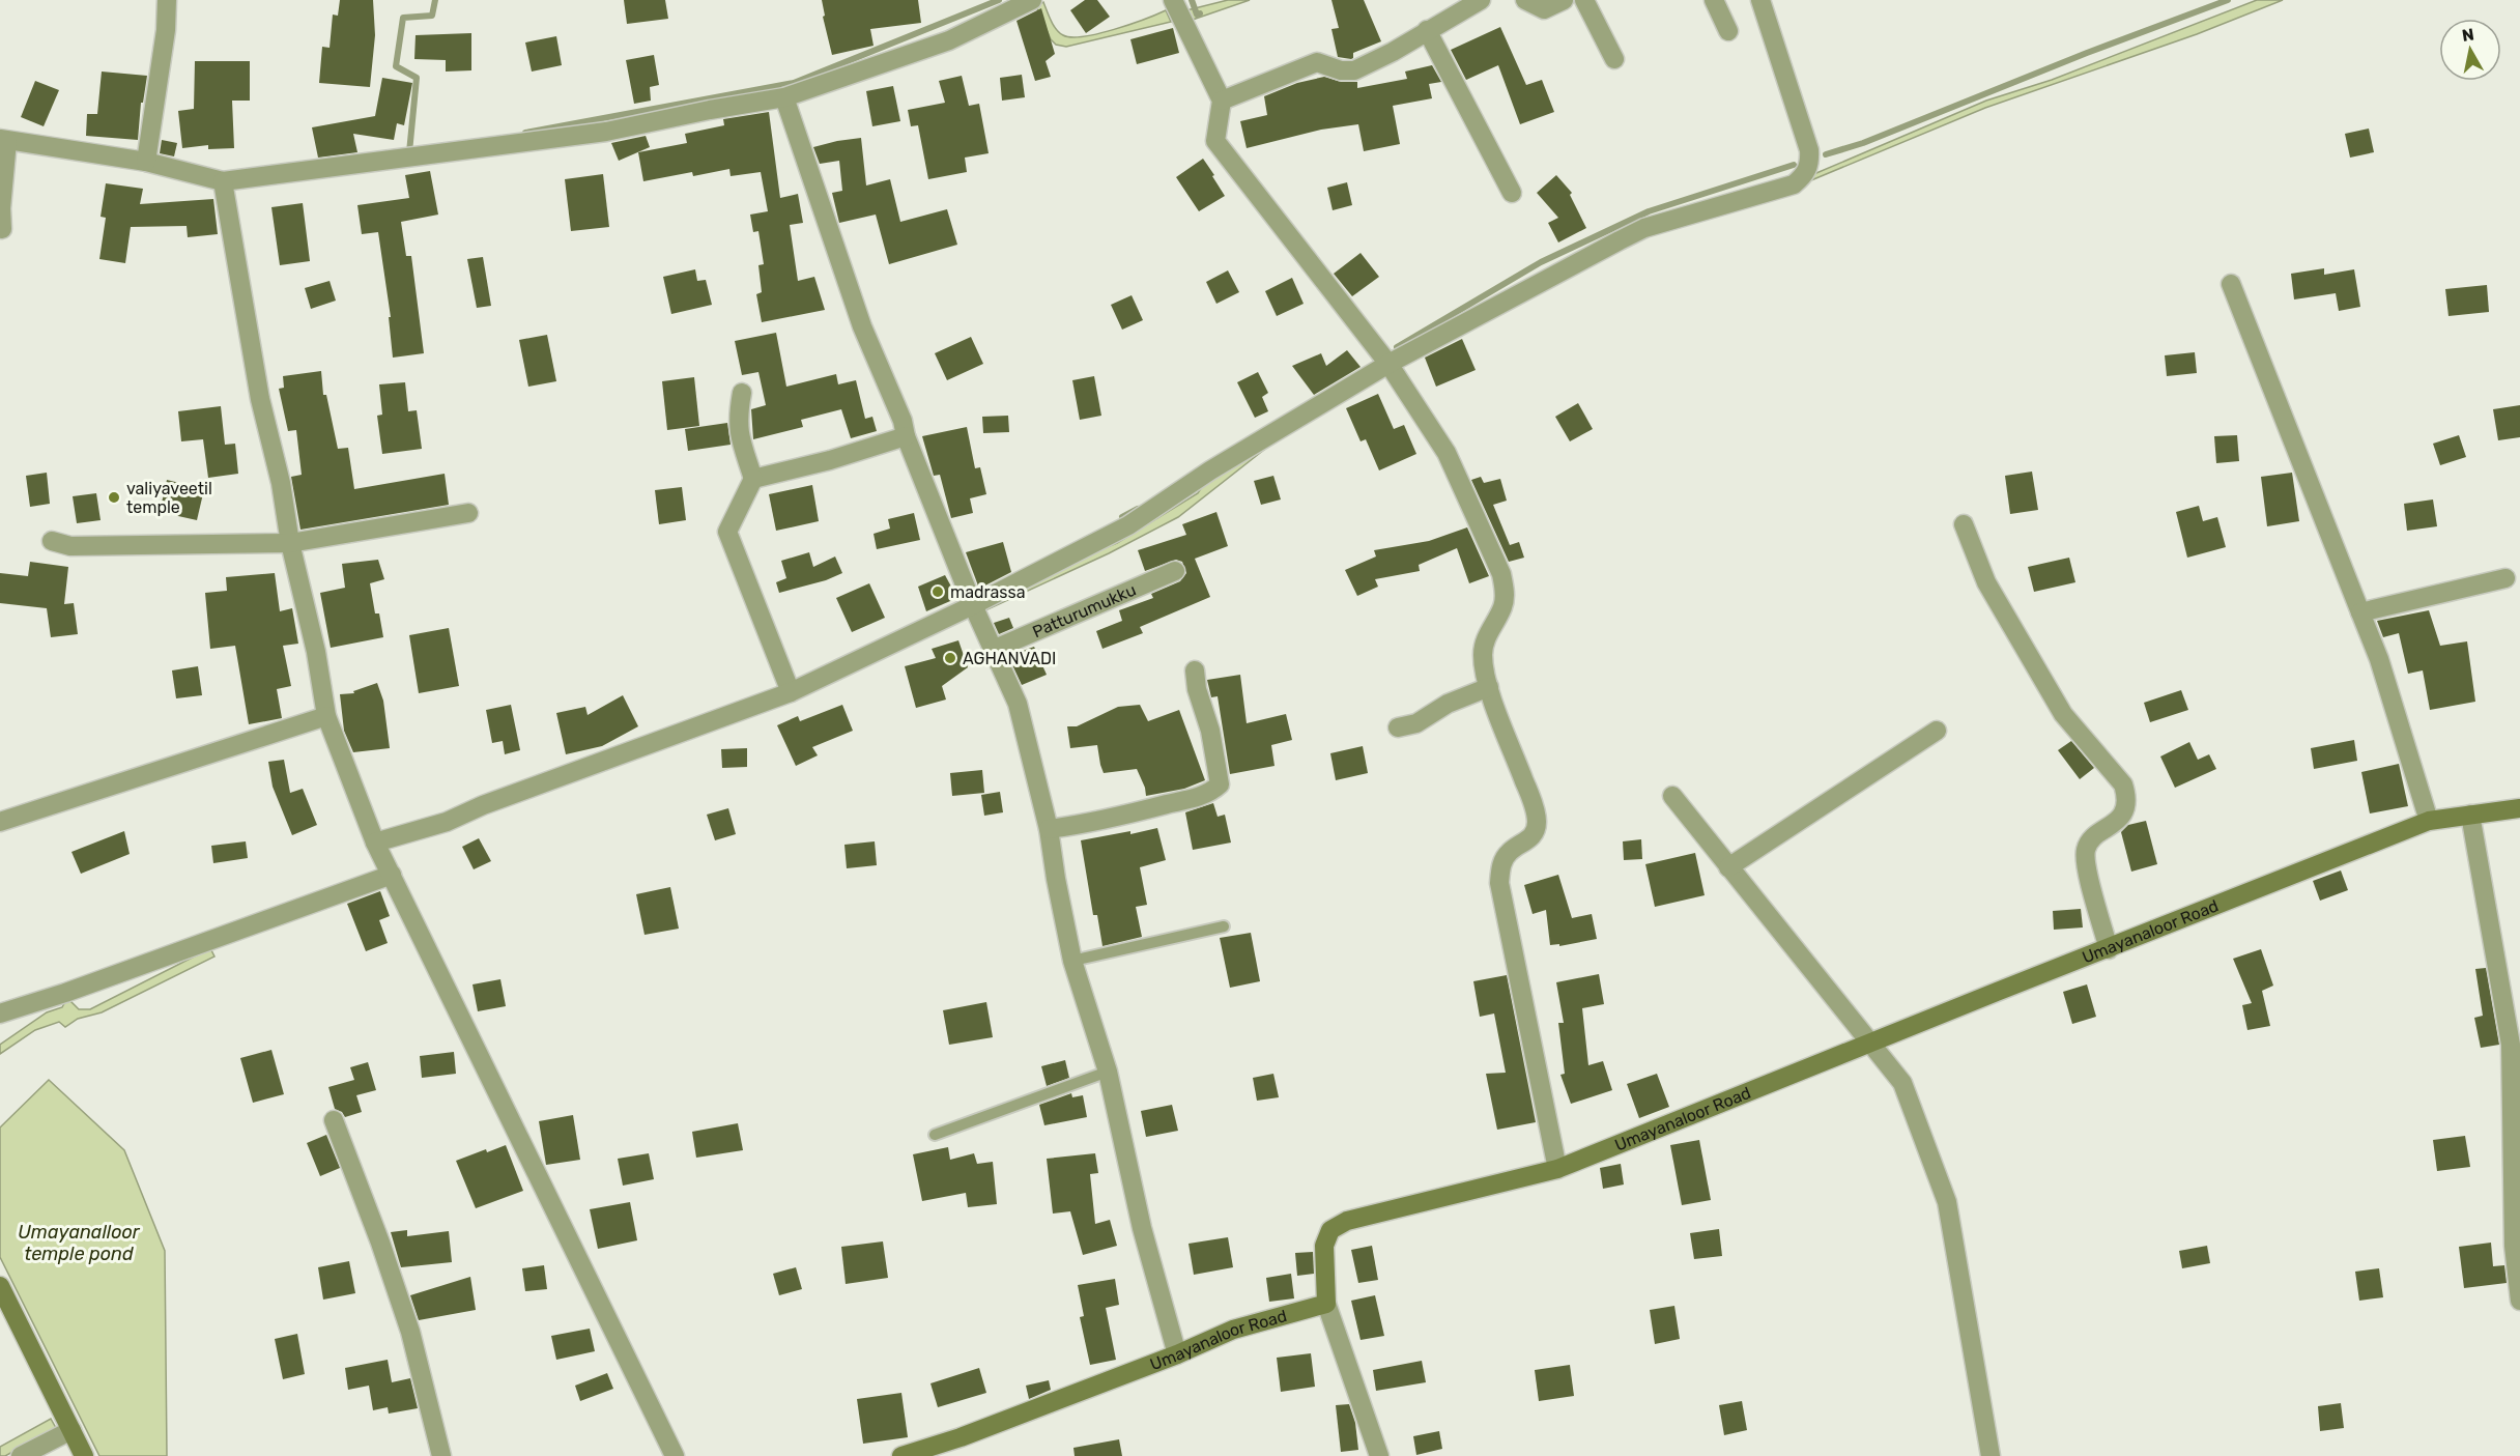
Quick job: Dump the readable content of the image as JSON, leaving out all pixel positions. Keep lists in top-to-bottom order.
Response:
{
  "streets": {
    "main road": ["Umayanaloor Road"],
    "street": ["Patturumukku"]
  },
  "water": ["Umayanalloor temple pond"],
  "places": ["valiyaveetil temple", "madrassa", "AGHANVADI"],
  "north": "top"
}
